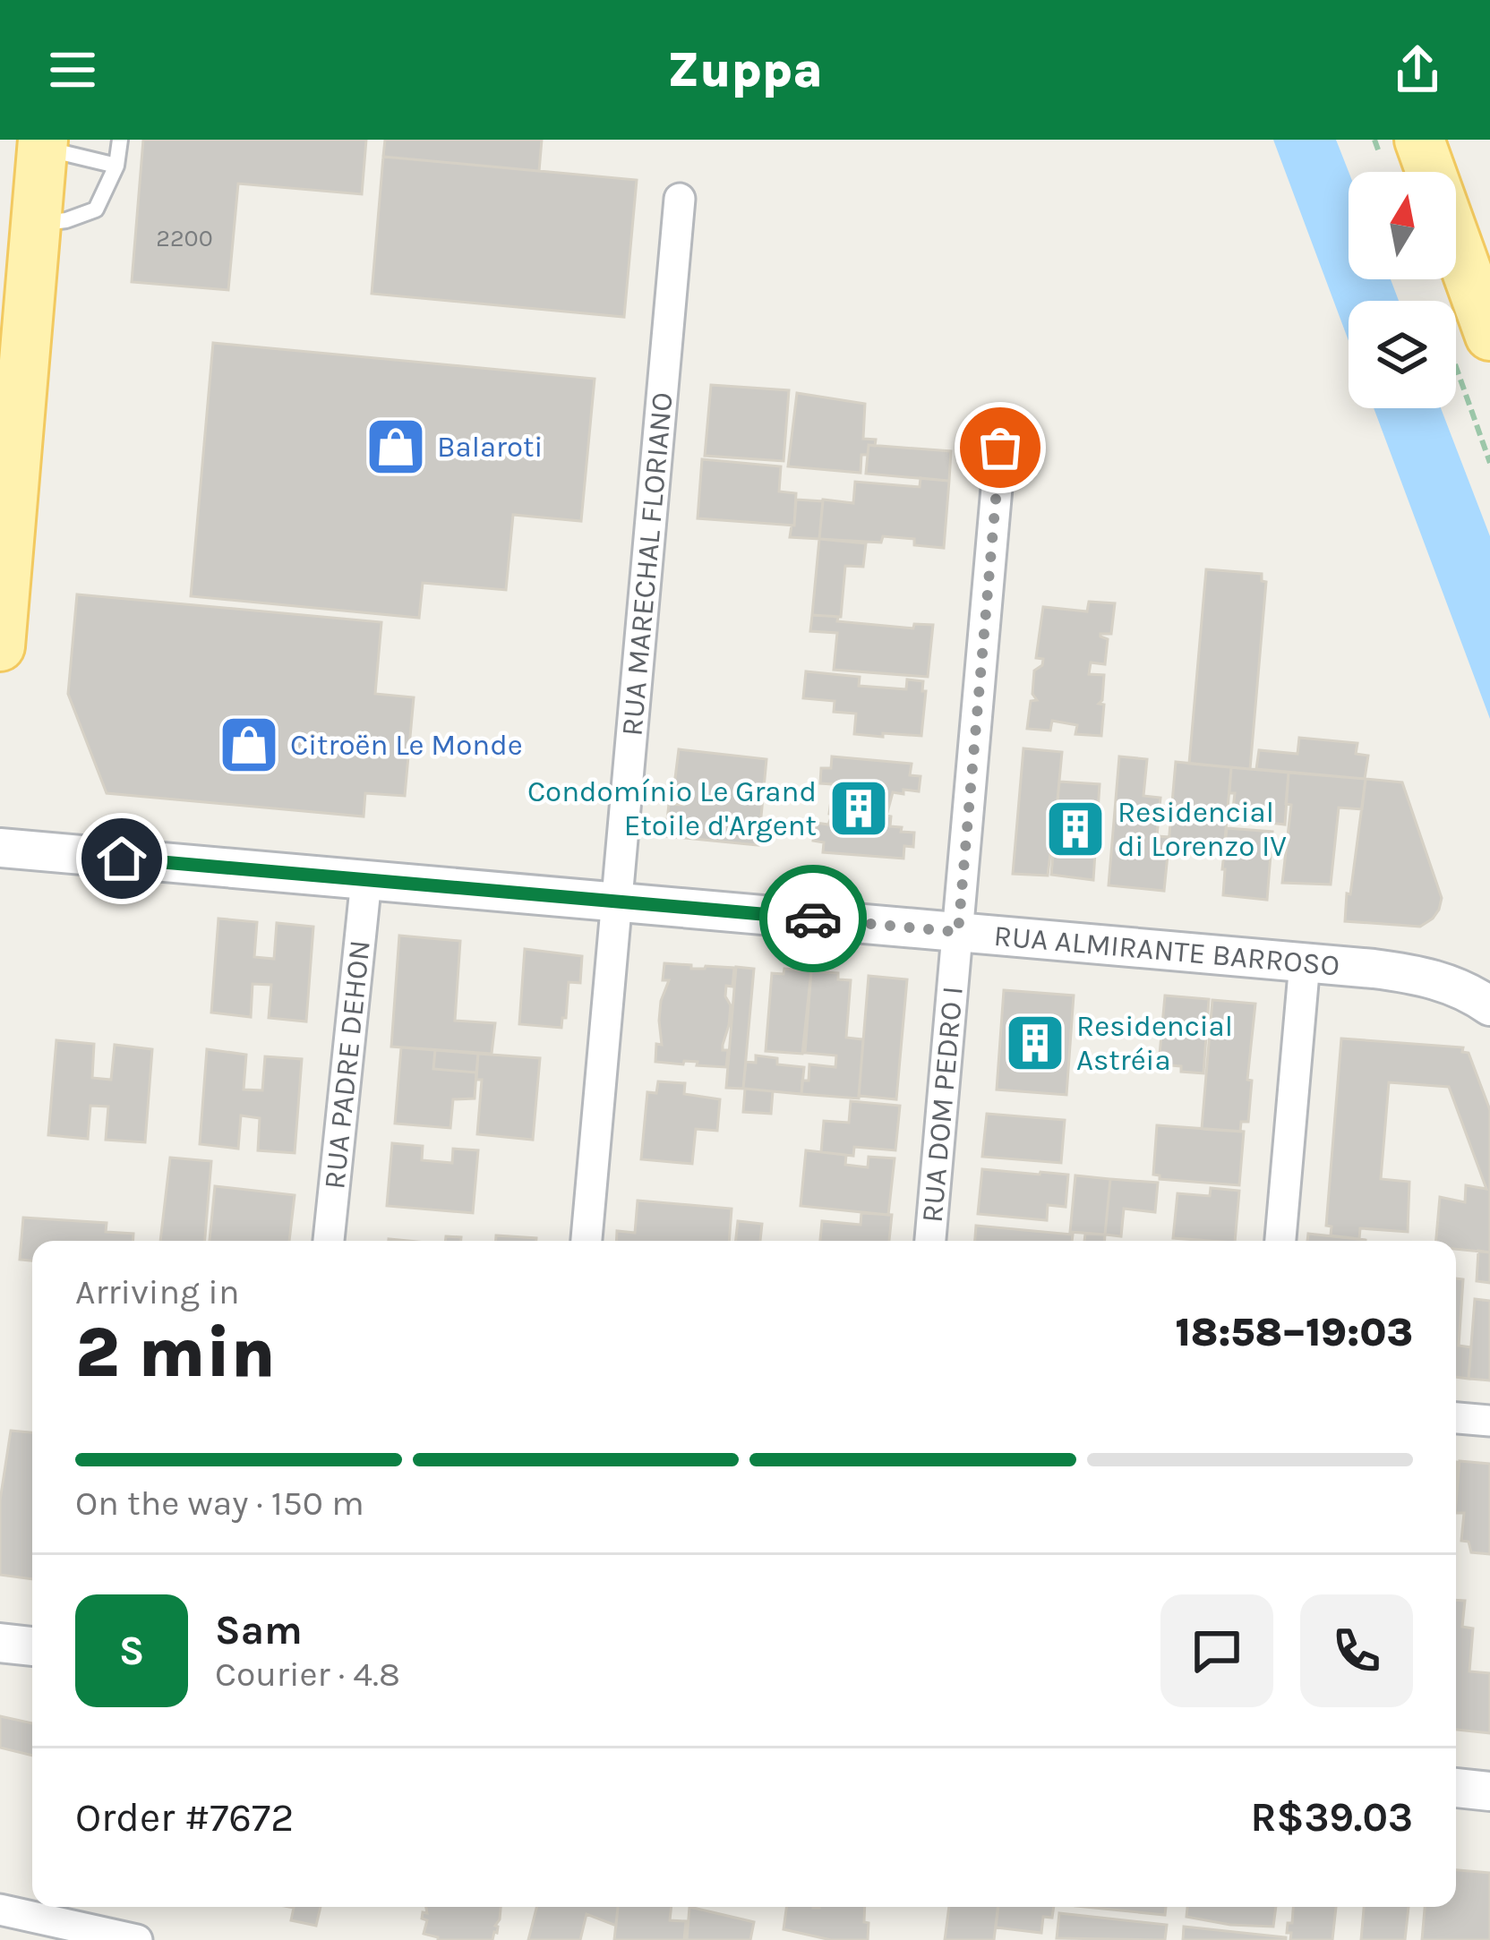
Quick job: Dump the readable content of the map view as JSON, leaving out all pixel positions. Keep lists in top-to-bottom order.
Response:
{
  "streets": {
    "street": [
      "RUA MARECHAL FLORIANO",
      "RUA ALMIRANTE BARROSO",
      "RUA PADRE DEHON",
      "RUA DOM PEDRO I"
    ]
  },
  "crossings": [
    ["RUA MARECHAL FLORIANO", "RUA ALMIRANTE BARROSO"],
    ["RUA ALMIRANTE BARROSO", "RUA PADRE DEHON"],
    ["RUA ALMIRANTE BARROSO", "RUA DOM PEDRO I"]
  ],
  "places": {
    "shop": ["Balaroti", "Citroën Le Monde"],
    "building": ["Condomínio Le Grand Etoile d'Argent", "Residencial di Lorenzo IV", "Residencial Astréia"]
  },
  "house_numbers": ["2200"],
  "north": "top",
  "page": {
    "header": "Zuppa",
    "heading": ["2 min", "Arriving in", "18:58–19:03"],
    "panel": [
      "Sam",
      "Courier · 4.8",
      "Order #7672",
      "R$39.03"
    ],
    "bar": "On the way · 150 m",
    "round": "S"
  }
}
